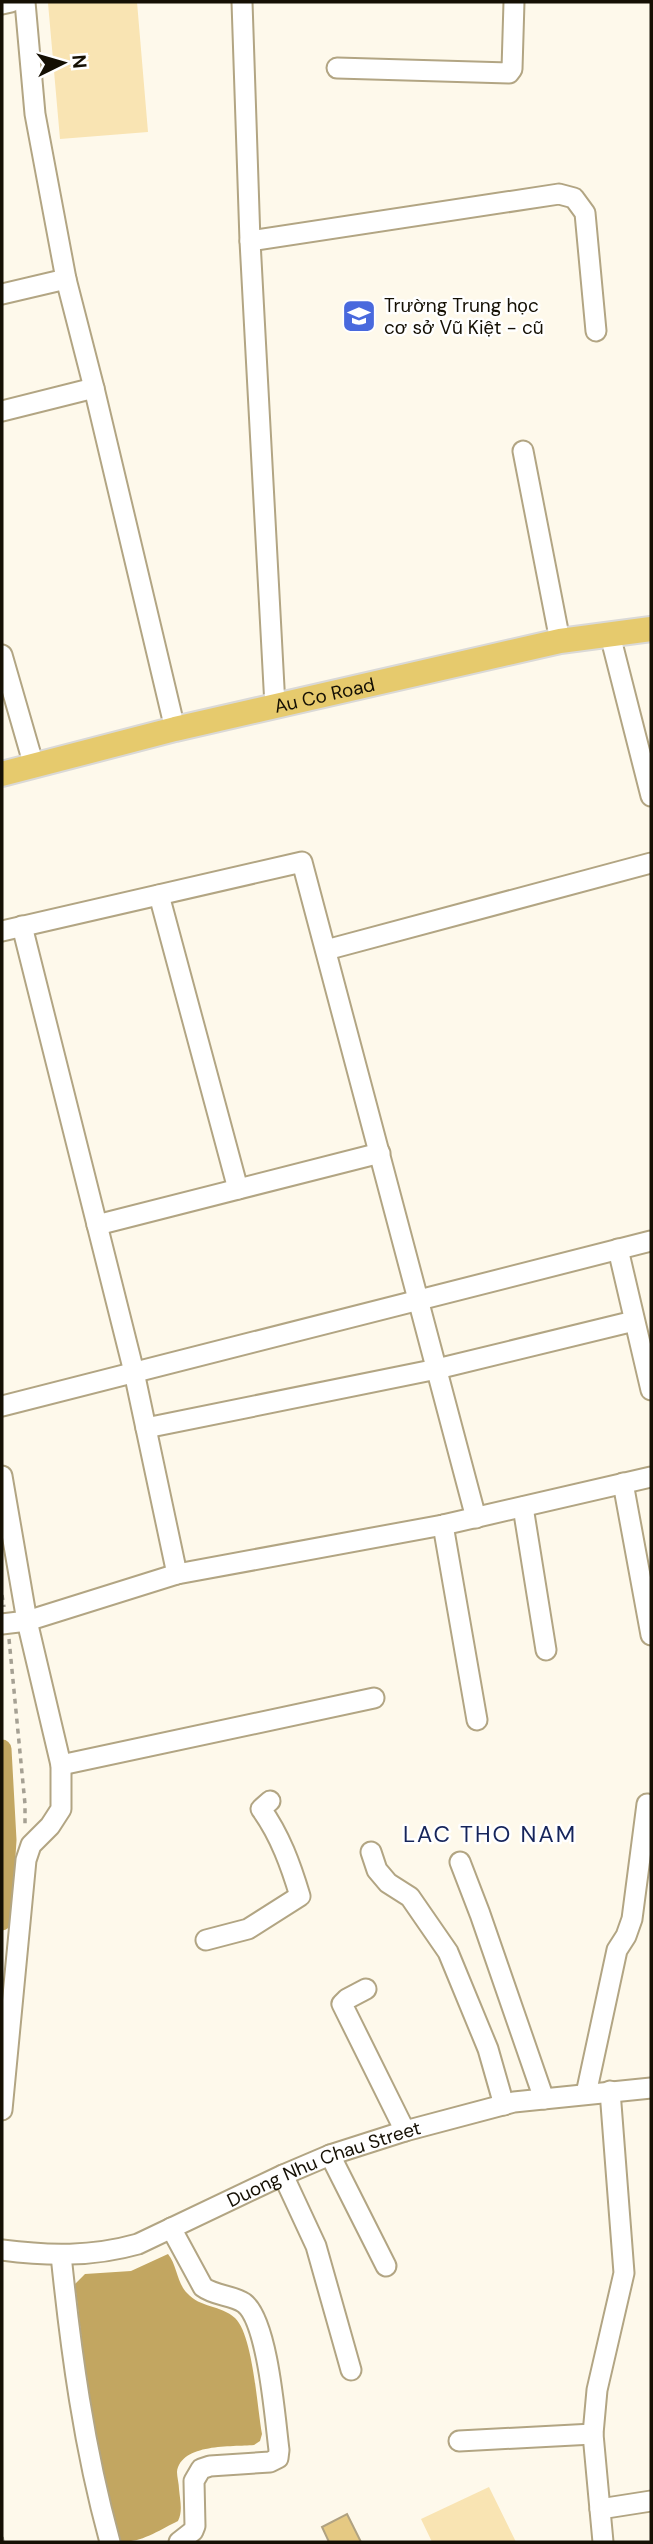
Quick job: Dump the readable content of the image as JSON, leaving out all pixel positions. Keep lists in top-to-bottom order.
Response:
{
  "streets": {
    "main road": ["Au Co Road"],
    "street": ["Duong Nhu Chau Street"]
  },
  "districts": ["LAC THO NAM"],
  "places": {
    "school or university": ["Trường Trung học cơ sở Vũ Kiệt - cũ"]
  },
  "north": "right"
}
